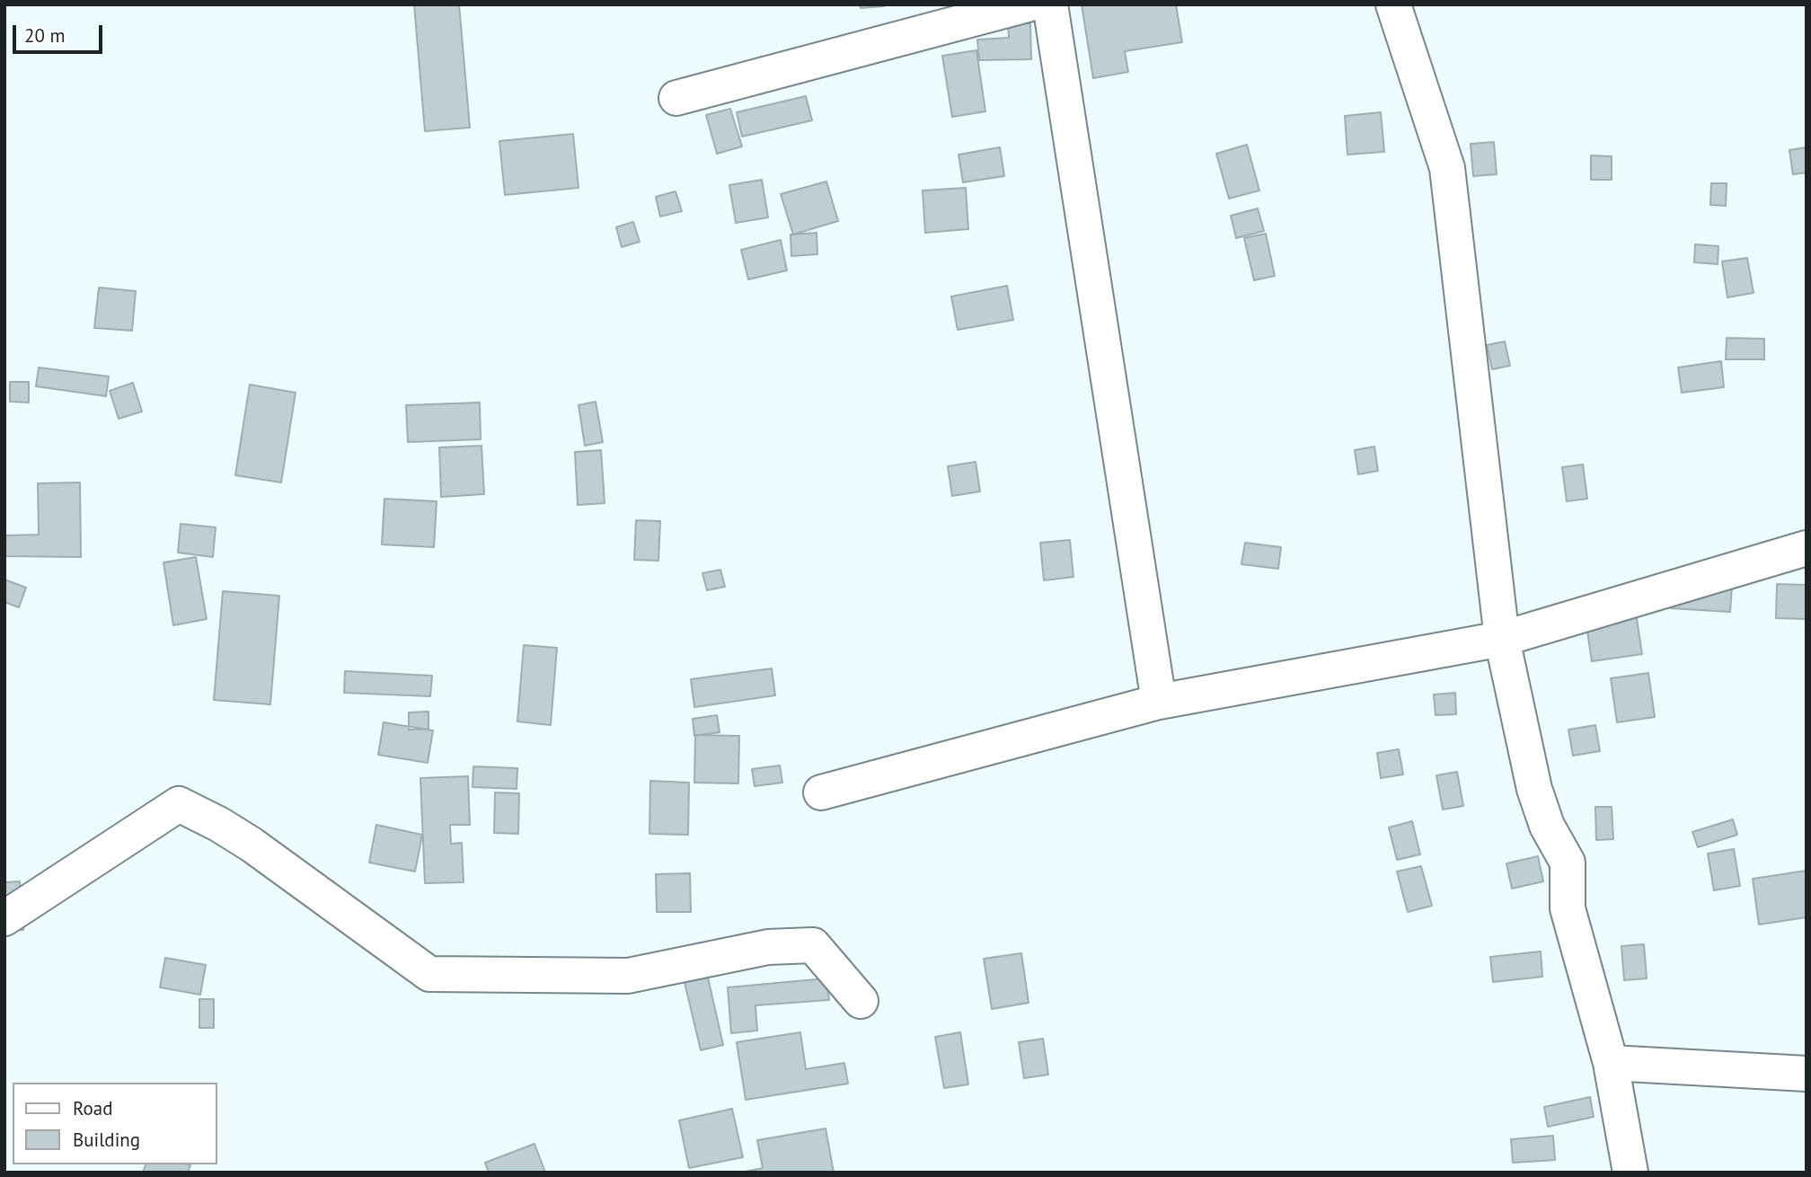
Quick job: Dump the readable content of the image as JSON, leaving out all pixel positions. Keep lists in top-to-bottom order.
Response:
{
  "legend": ["Road", "Building"],
  "scale_bar": "20 m"
}
